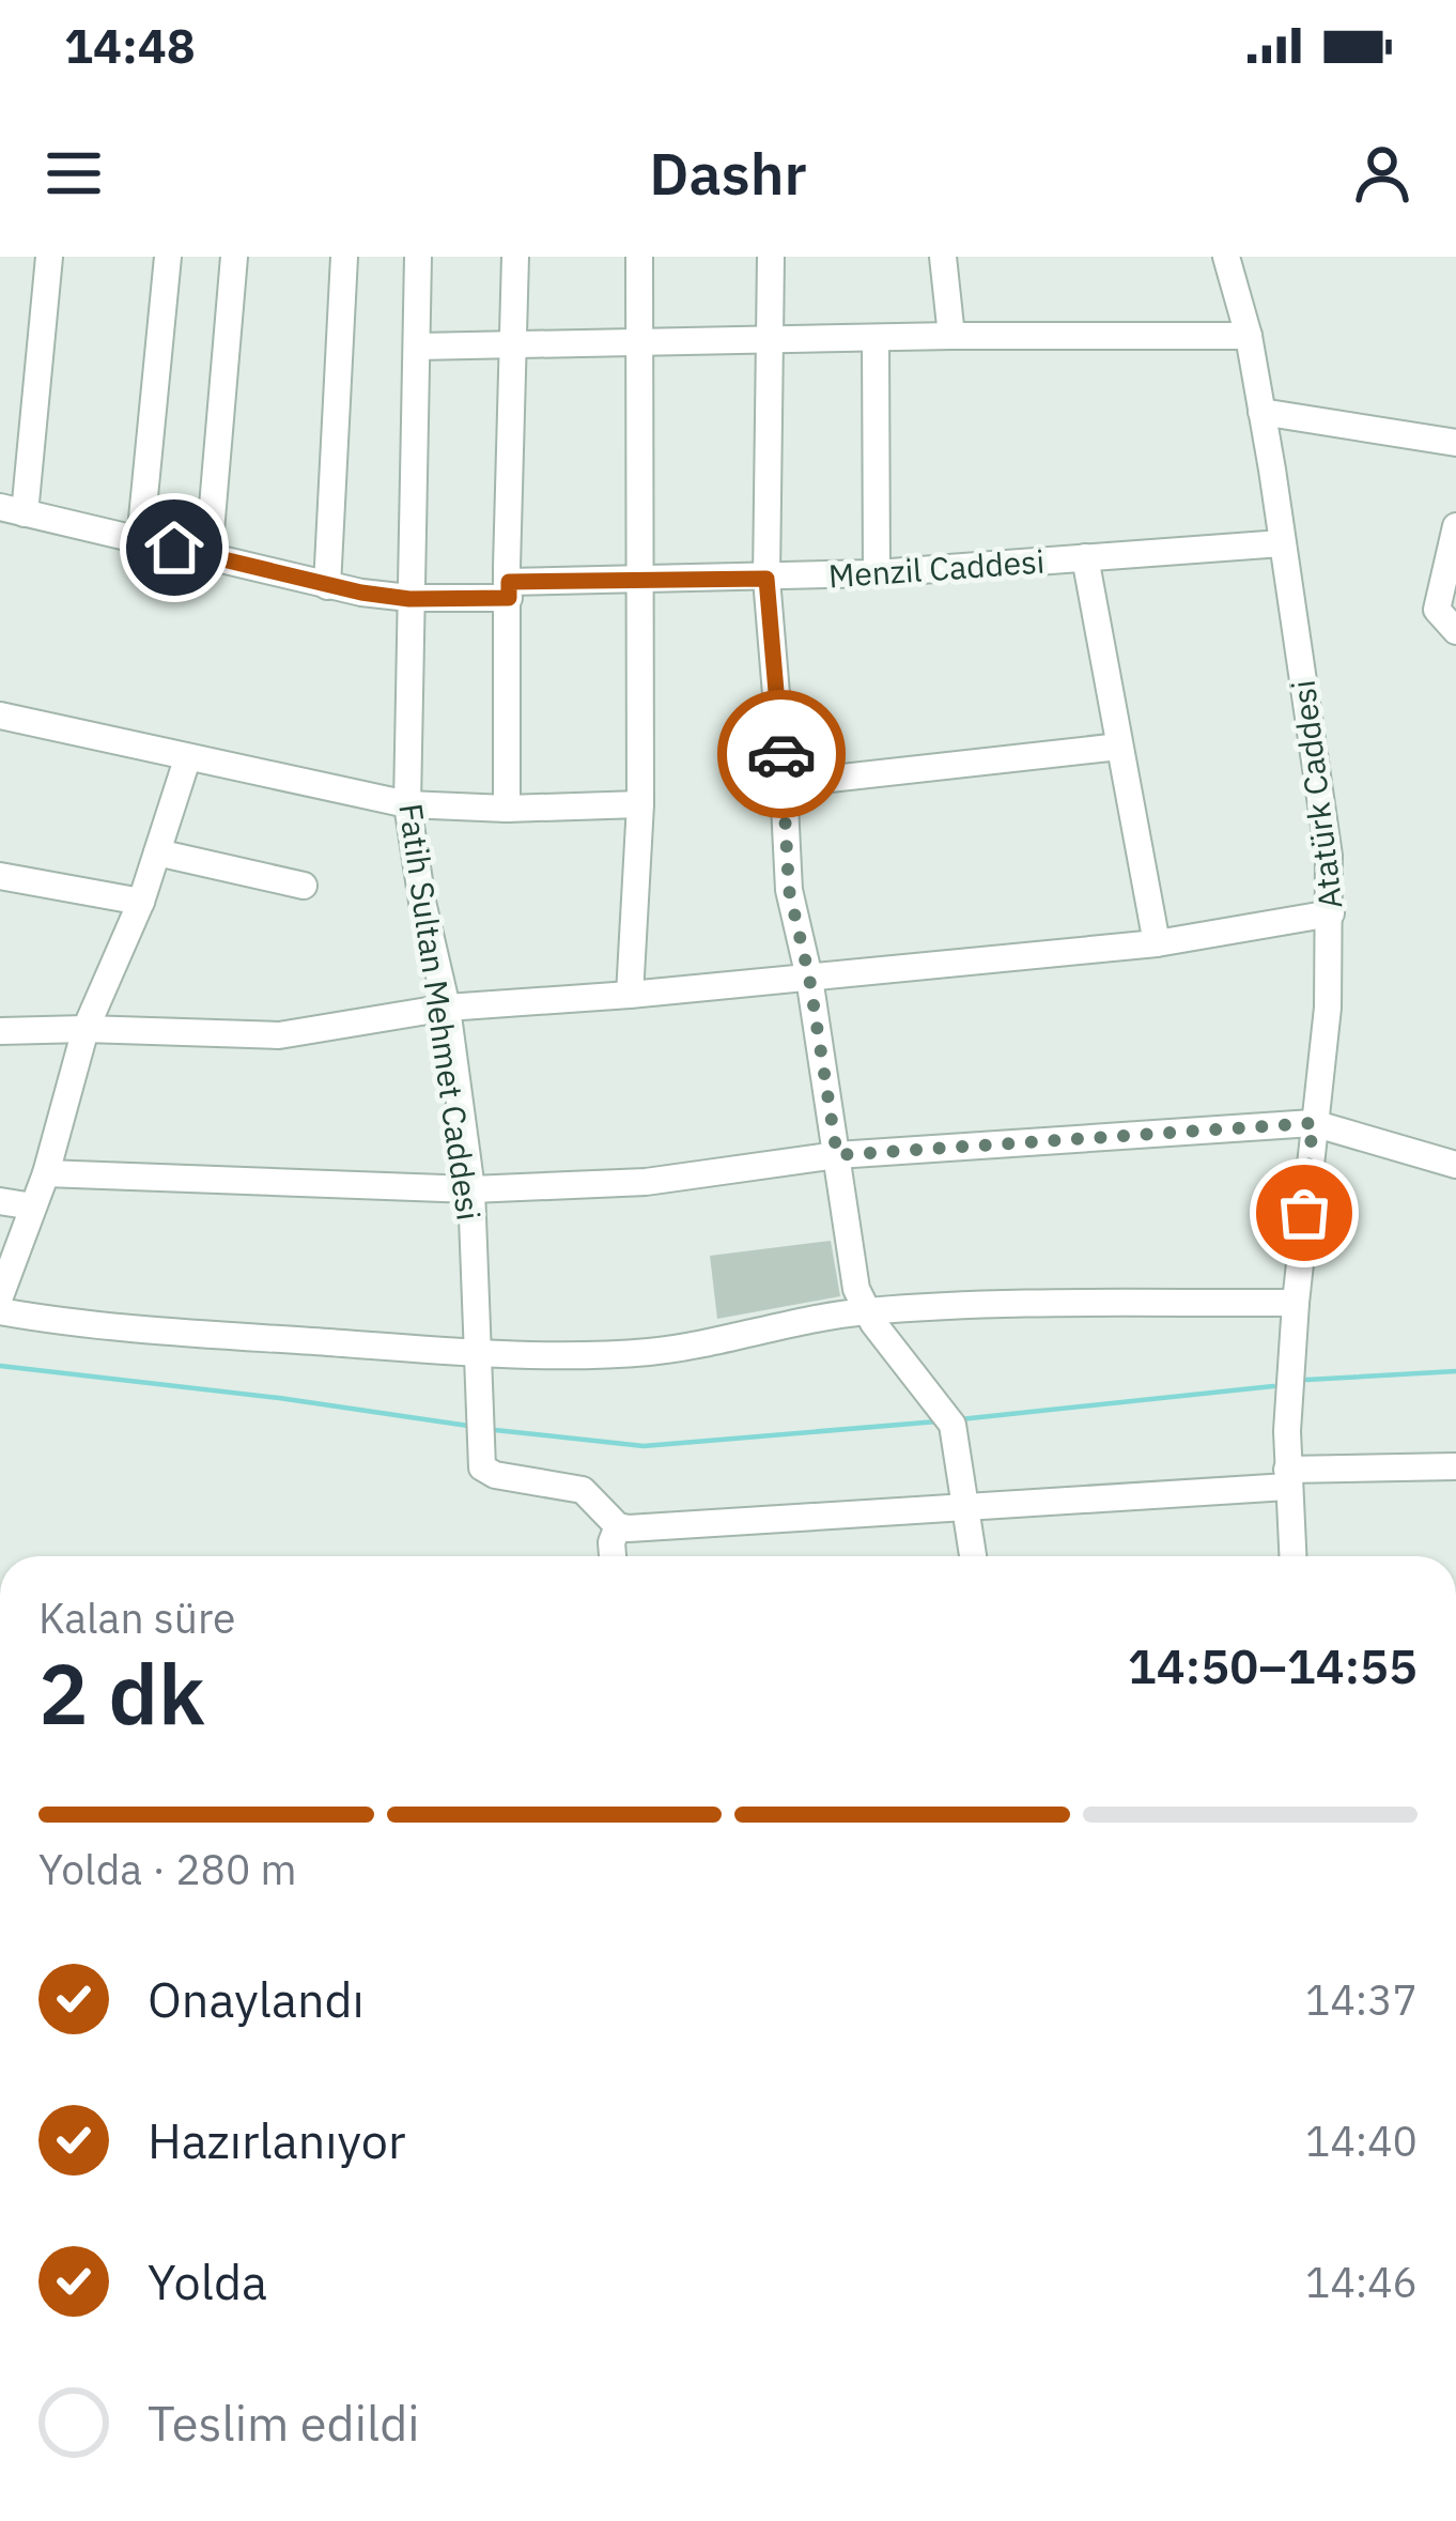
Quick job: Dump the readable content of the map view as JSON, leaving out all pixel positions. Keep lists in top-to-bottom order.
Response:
{
  "streets": {
    "street": ["Menzil Caddesi", "Atatürk Caddesi", "Fatih Sultan Mehmet Caddesi"]
  },
  "crossings": [
    ["Menzil Caddesi", "Atatürk Caddesi"],
    ["Menzil Caddesi", "Fatih Sultan Mehmet Caddesi"]
  ],
  "page": {
    "status": "14:48",
    "header": "Dashr",
    "heading": ["2 dk", "Kalan süre", "14:50–14:55"],
    "bar": "Yolda · 280 m",
    "list": [
      ["Onaylandı", "14:37"],
      ["Hazırlanıyor", "14:40"],
      ["Yolda", "14:46"],
      "Teslim edildi"
    ]
  }
}
